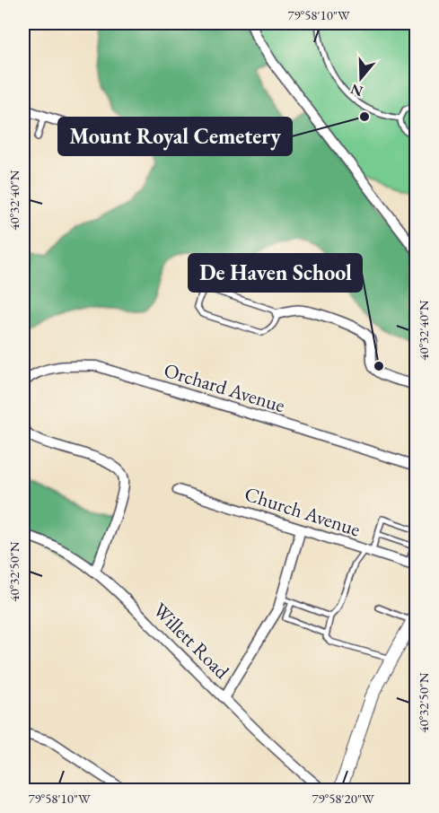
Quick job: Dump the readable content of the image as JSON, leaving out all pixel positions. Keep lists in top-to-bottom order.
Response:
{
  "streets": {
    "street": ["Orchard Avenue", "Church Avenue", "Willett Road"]
  },
  "places": ["Mount Royal Cemetery", "De Haven School"],
  "north": "bottom",
  "coordinates": [
    "79°58'10\"W",
    "40°32'40\"N",
    "40°32'50\"N",
    "79°58'20\"W"
  ]
}
